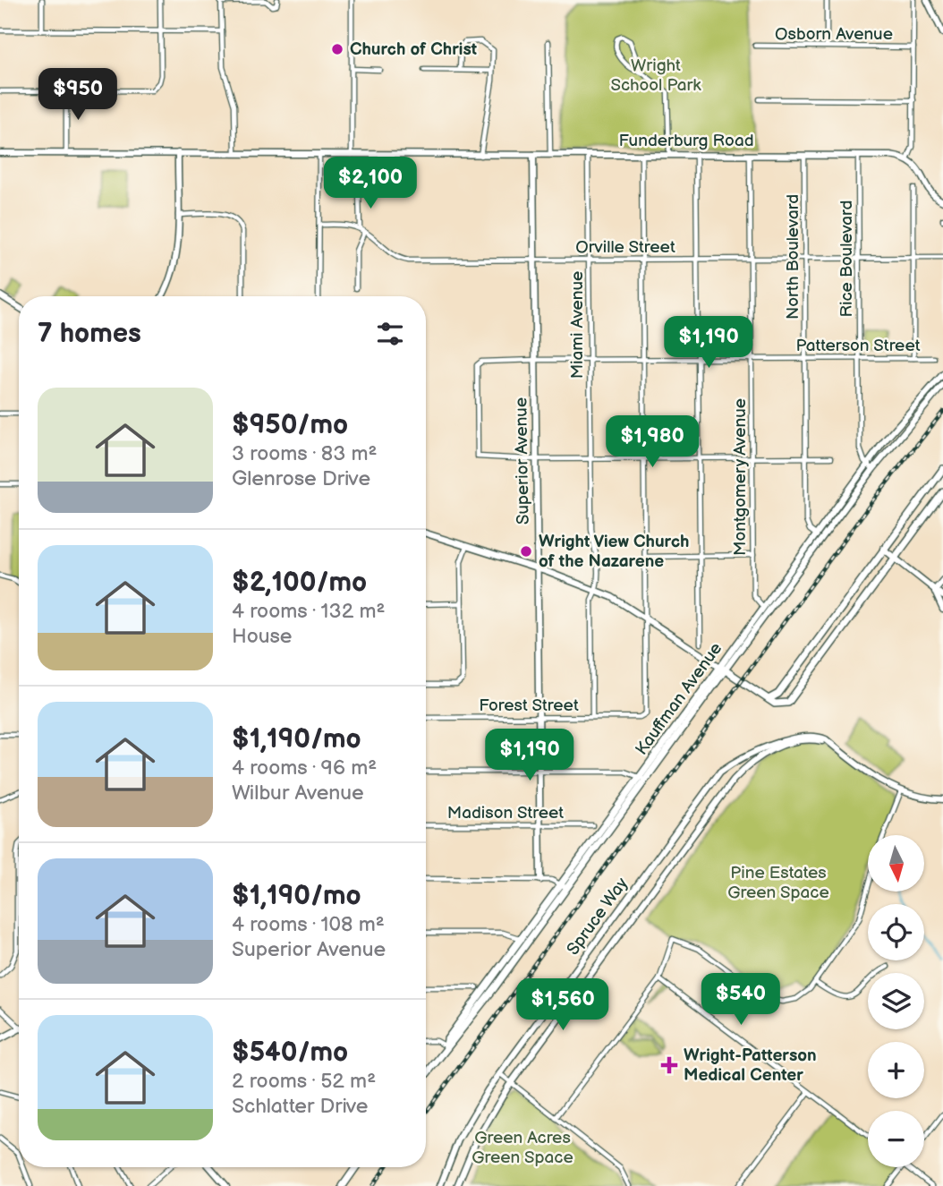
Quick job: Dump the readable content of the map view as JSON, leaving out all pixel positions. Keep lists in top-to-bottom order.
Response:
{
  "streets": {
    "main road": ["Kauffman Avenue"],
    "street": [
      "Osborn Avenue",
      "Funderburg Road",
      "Orville Street",
      "North Boulevard",
      "Rice Boulevard",
      "Miami Avenue",
      "Patterson Street",
      "Superior Avenue",
      "Montgomery Avenue",
      "Forest Street",
      "Madison Street",
      "Spruce Way"
    ]
  },
  "crossings": [
    ["Funderburg Road", "North Boulevard"],
    ["Funderburg Road", "Rice Boulevard"],
    ["Funderburg Road", "Miami Avenue"],
    ["Funderburg Road", "Superior Avenue"],
    ["Funderburg Road", "Montgomery Avenue"],
    ["Orville Street", "North Boulevard"],
    ["Orville Street", "Rice Boulevard"],
    ["Orville Street", "Miami Avenue"],
    ["Orville Street", "Superior Avenue"],
    ["Orville Street", "Montgomery Avenue"],
    ["North Boulevard", "Patterson Street"],
    ["North Boulevard", "Kauffman Avenue"],
    ["Rice Boulevard", "Patterson Street"],
    ["Rice Boulevard", "Kauffman Avenue"],
    ["Miami Avenue", "Patterson Street"],
    ["Miami Avenue", "Forest Street"],
    ["Patterson Street", "Superior Avenue"],
    ["Patterson Street", "Montgomery Avenue"],
    ["Superior Avenue", "Forest Street"],
    ["Superior Avenue", "Madison Street"],
    ["Montgomery Avenue", "Kauffman Avenue"]
  ],
  "parks": ["Wright School Park", "Pine Estates Green Space", "Green Acres Green Space"],
  "places": {
    "other": ["Church of Christ", "Wright View Church of the Nazarene"],
    "health": ["Wright-Patterson Medical Center"]
  },
  "north": "bottom",
  "page": {
    "price": [
      "$950",
      "$2,100",
      "$1,190",
      "$1,980",
      "$1,190",
      "$540",
      "$1,560"
    ],
    "heading": "7 homes",
    "list": [
      {
        "name": "$950/mo",
        "note": "3 rooms · 83 m² · Glenrose Drive"
      },
      {
        "name": "$2,100/mo",
        "note": "4 rooms · 132 m² · House"
      },
      {
        "name": "$1,190/mo",
        "note": "4 rooms · 96 m² · Wilbur Avenue"
      },
      {
        "name": "$1,190/mo",
        "note": "4 rooms · 108 m² · Superior Avenue"
      },
      {
        "name": "$540/mo",
        "note": "2 rooms · 52 m² · Schlatter Drive"
      }
    ],
    "map_buttons": ["+", "−"]
  }
}
